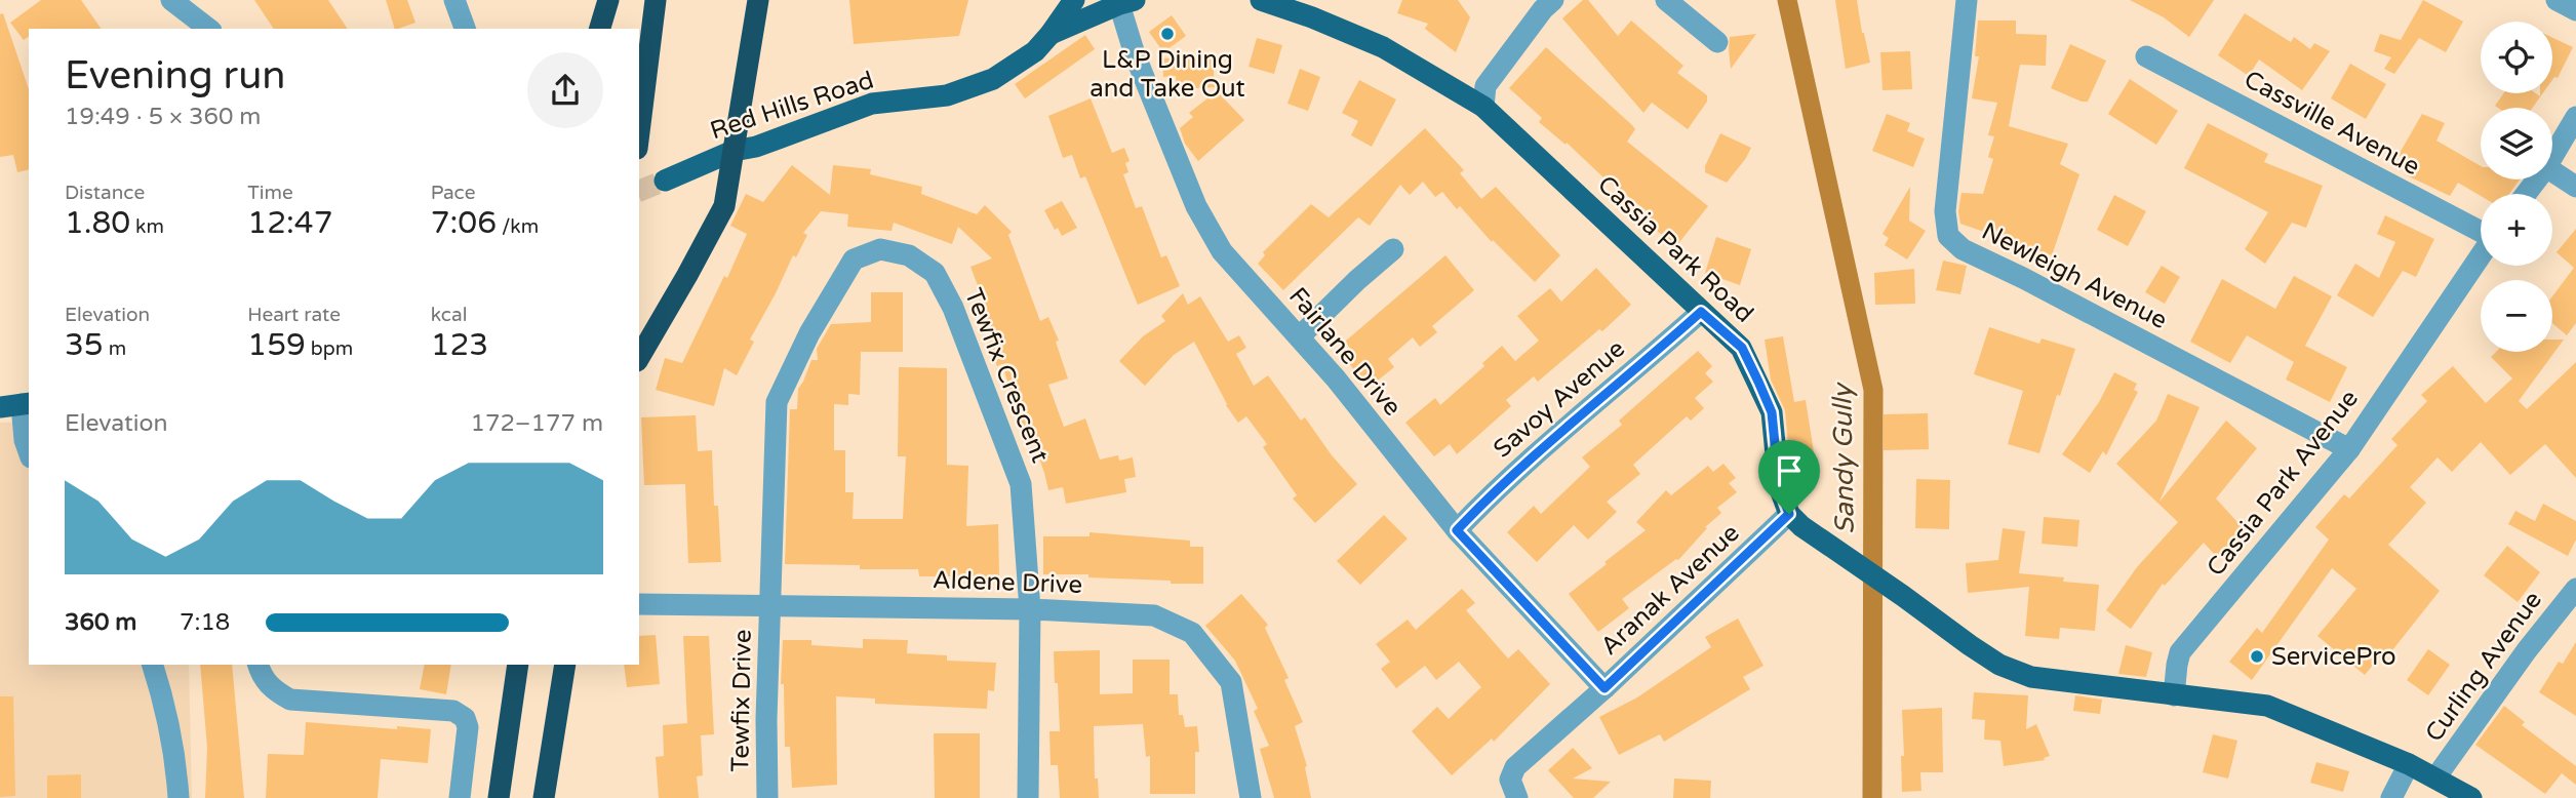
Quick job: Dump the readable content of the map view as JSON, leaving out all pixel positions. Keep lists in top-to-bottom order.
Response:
{
  "streets": {
    "main road": ["Red Hills Road", "Cassia Park Road"],
    "street": [
      "Cassville Avenue",
      "Newleigh Avenue",
      "Fairlane Drive",
      "Tewfix Crescent",
      "Savoy Avenue",
      "Cassia Park Avenue",
      "Aldene Drive",
      "Aranak Avenue",
      "Curling Avenue",
      "Tewfix Drive"
    ]
  },
  "crossings": [
    ["Cassia Park Road", "Savoy Avenue"],
    ["Cassia Park Road", "Aranak Avenue"],
    ["Newleigh Avenue", "Cassia Park Avenue"],
    ["Fairlane Drive", "Savoy Avenue"],
    ["Fairlane Drive", "Aranak Avenue"],
    ["Tewfix Crescent", "Aldene Drive"],
    ["Tewfix Crescent", "Tewfix Drive"],
    ["Aldene Drive", "Tewfix Drive"]
  ],
  "water": ["Sandy Gully"],
  "places": ["L&P Dining and Take Out", "ServicePro"],
  "page": {
    "map_buttons": ["+", "−"],
    "heading": ["Evening run", "19:49 · 5 × 360 m"],
    "stats": [
      ["Distance", "1.80 km"],
      ["Time", "12:47"],
      ["Pace", "7:06 /km"],
      ["Elevation", "35 m"],
      ["Heart rate", "159 bpm"],
      ["kcal", "123"]
    ],
    "chart": ["Elevation", "172–177 m"],
    "list": [
      {
        "name": "360 m",
        "note": "7:18"
      }
    ]
  }
}
